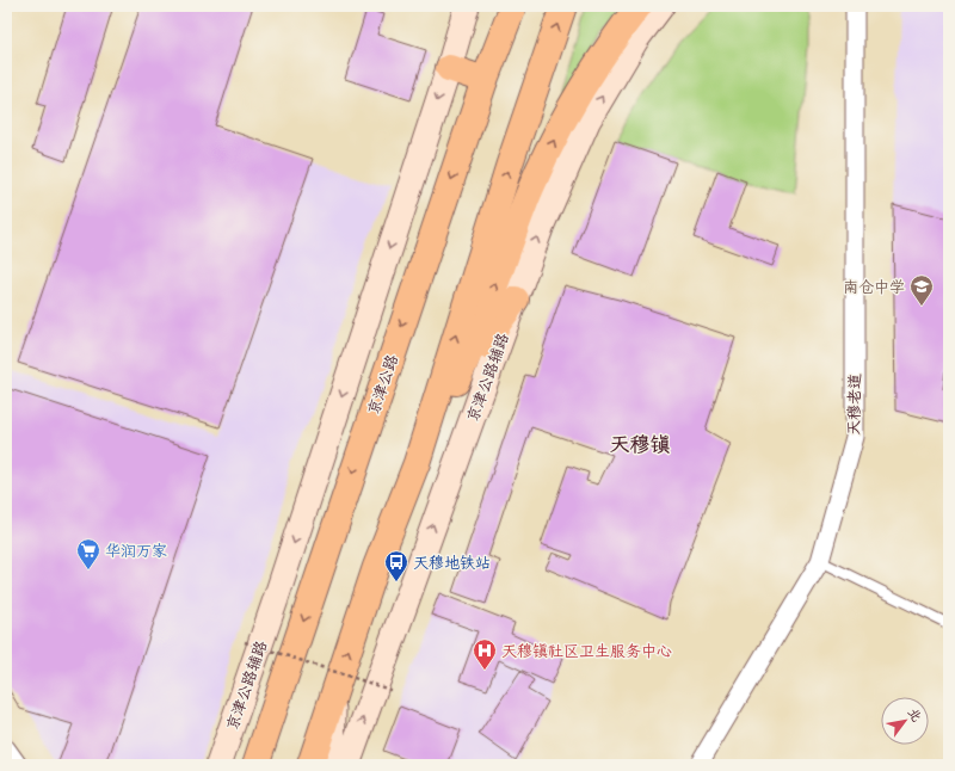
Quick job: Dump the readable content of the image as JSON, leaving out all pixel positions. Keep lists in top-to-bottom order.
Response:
{
  "streets": {
    "highway": ["京津公路"],
    "street": ["京津公路辅路", "天穆老道"]
  },
  "crossings": [
    ["京津公路辅路", "京津公路"]
  ],
  "districts": ["天穆镇"],
  "places": {
    "school or university": ["南仓中学"],
    "supermarket": ["华润万家"],
    "bus stop": ["天穆地铁站"],
    "hospital": ["天穆镇社区卫生服务中心"]
  },
  "north": "top right"
}
